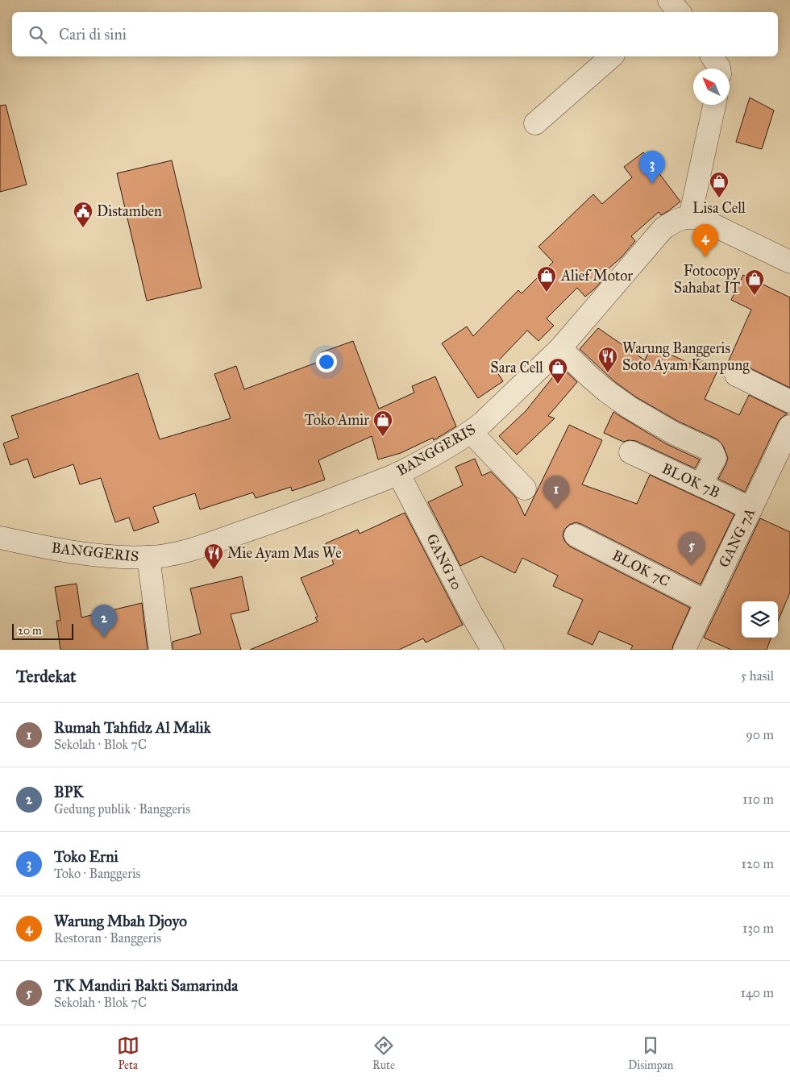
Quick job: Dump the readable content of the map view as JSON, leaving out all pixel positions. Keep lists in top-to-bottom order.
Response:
{
  "streets": {
    "street": [
      "BANGGERIS",
      "BLOK 7B",
      "GANG 7A",
      "GANG 10",
      "BLOK 7C"
    ]
  },
  "crossings": [
    ["BANGGERIS", "GANG 10"],
    ["BLOK 7B", "GANG 7A"],
    ["GANG 7A", "BLOK 7C"]
  ],
  "places": {
    "shop": [
      "Lisa Cell",
      "Alief Motor",
      "Fotocopy Sahabat IT",
      "Sara Cell",
      "Toko Amir"
    ],
    "public building": ["Distamben"],
    "restaurant": ["Warung Banggeris Soto Ayam Kampung", "Mie Ayam Mas We"]
  },
  "scale_bar": "20 m",
  "north": "top left",
  "page": {
    "search": "Cari di sini",
    "pins": [
      "3",
      "4",
      "1",
      "5",
      "2"
    ],
    "scale": "20 m",
    "heading": ["Terdekat", "5 hasil"],
    "list": [
      {
        "mark": "1",
        "name": "Rumah Tahfidz Al Malik",
        "note": "Sekolah · Blok 7C",
        "value": "90 m"
      },
      {
        "mark": "2",
        "name": "BPK",
        "note": "Gedung publik · Banggeris",
        "value": "110 m"
      },
      {
        "mark": "3",
        "name": "Toko Erni",
        "note": "Toko · Banggeris",
        "value": "120 m"
      },
      {
        "mark": "4",
        "name": "Warung Mbah Djoyo",
        "note": "Restoran · Banggeris",
        "value": "130 m"
      },
      {
        "mark": "5",
        "name": "TK Mandiri Bakti Samarinda",
        "note": "Sekolah · Blok 7C",
        "value": "140 m"
      }
    ],
    "nav": ["Peta", "Rute", "Disimpan"]
  }
}
